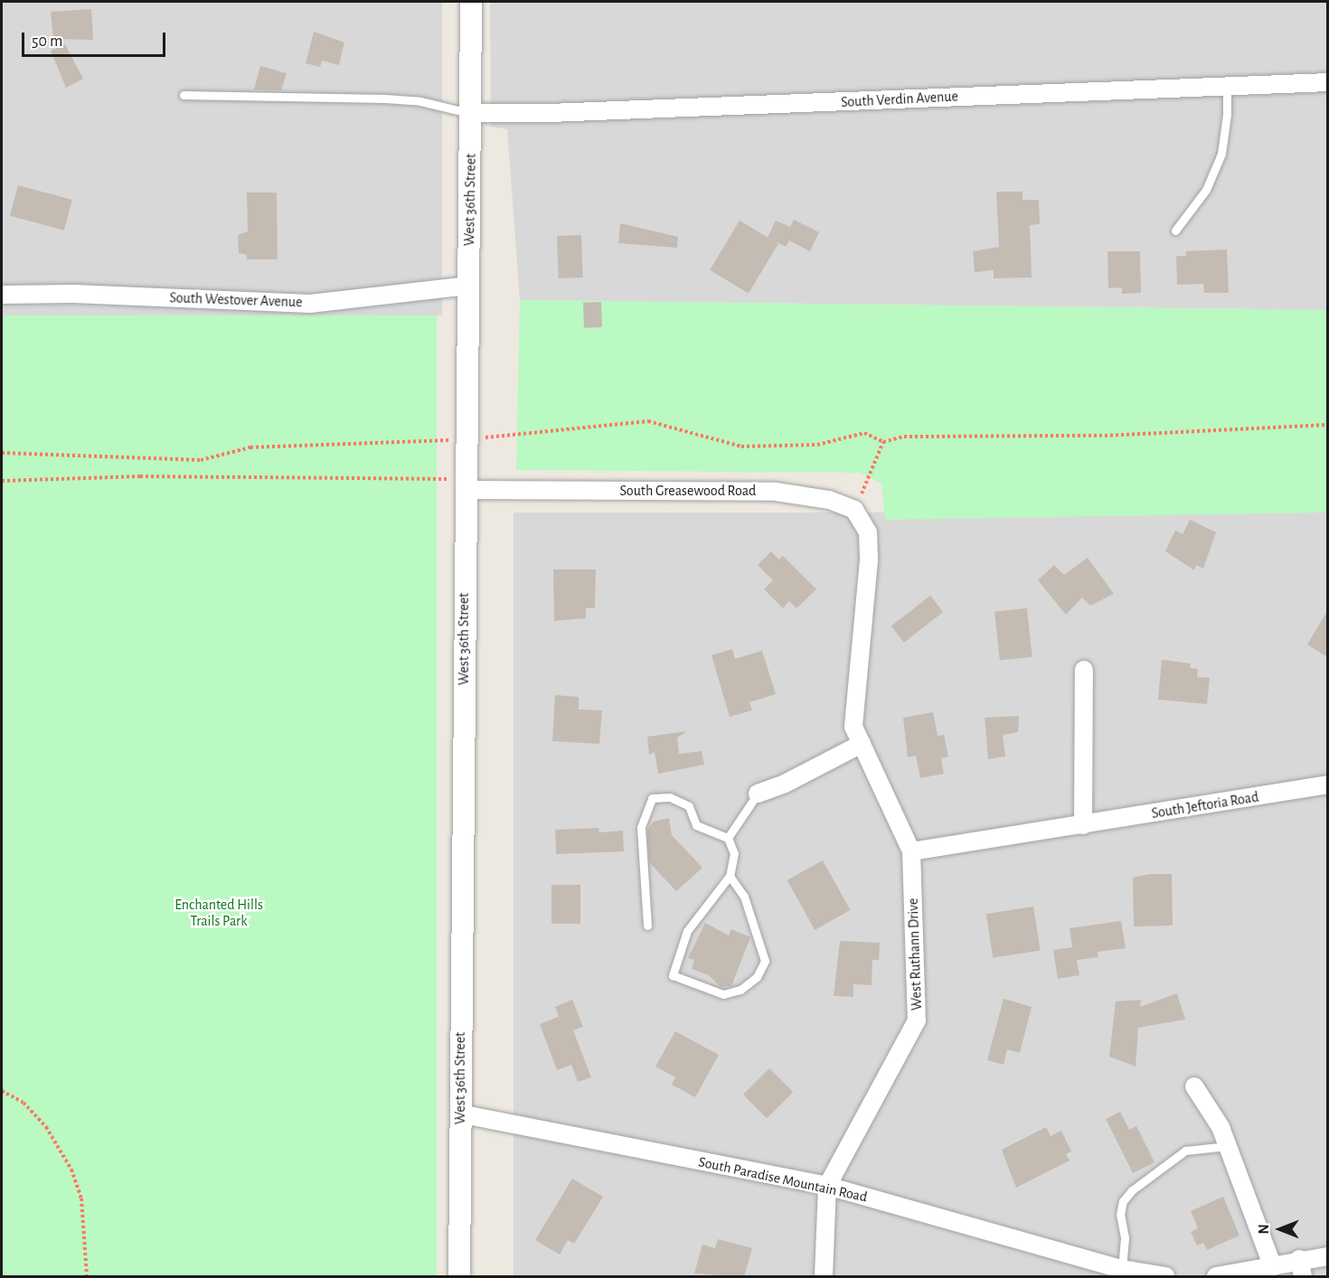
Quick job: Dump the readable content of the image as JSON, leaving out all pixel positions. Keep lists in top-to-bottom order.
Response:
{
  "streets": {
    "street": [
      "South Verdin Avenue",
      "West 36th Street",
      "South Westover Avenue",
      "South Greasewood Road",
      "South Jeftoria Road",
      "West Ruthann Drive",
      "South Paradise Mountain Road"
    ]
  },
  "crossings": [
    ["South Verdin Avenue", "West 36th Street"],
    ["West 36th Street", "South Westover Avenue"],
    ["West 36th Street", "South Greasewood Road"],
    ["West 36th Street", "South Paradise Mountain Road"],
    ["South Greasewood Road", "West Ruthann Drive"],
    ["South Jeftoria Road", "West Ruthann Drive"],
    ["West Ruthann Drive", "South Paradise Mountain Road"]
  ],
  "parks": ["Enchanted Hills Trails Park"],
  "scale_bar": "50 m",
  "north": "left"
}
